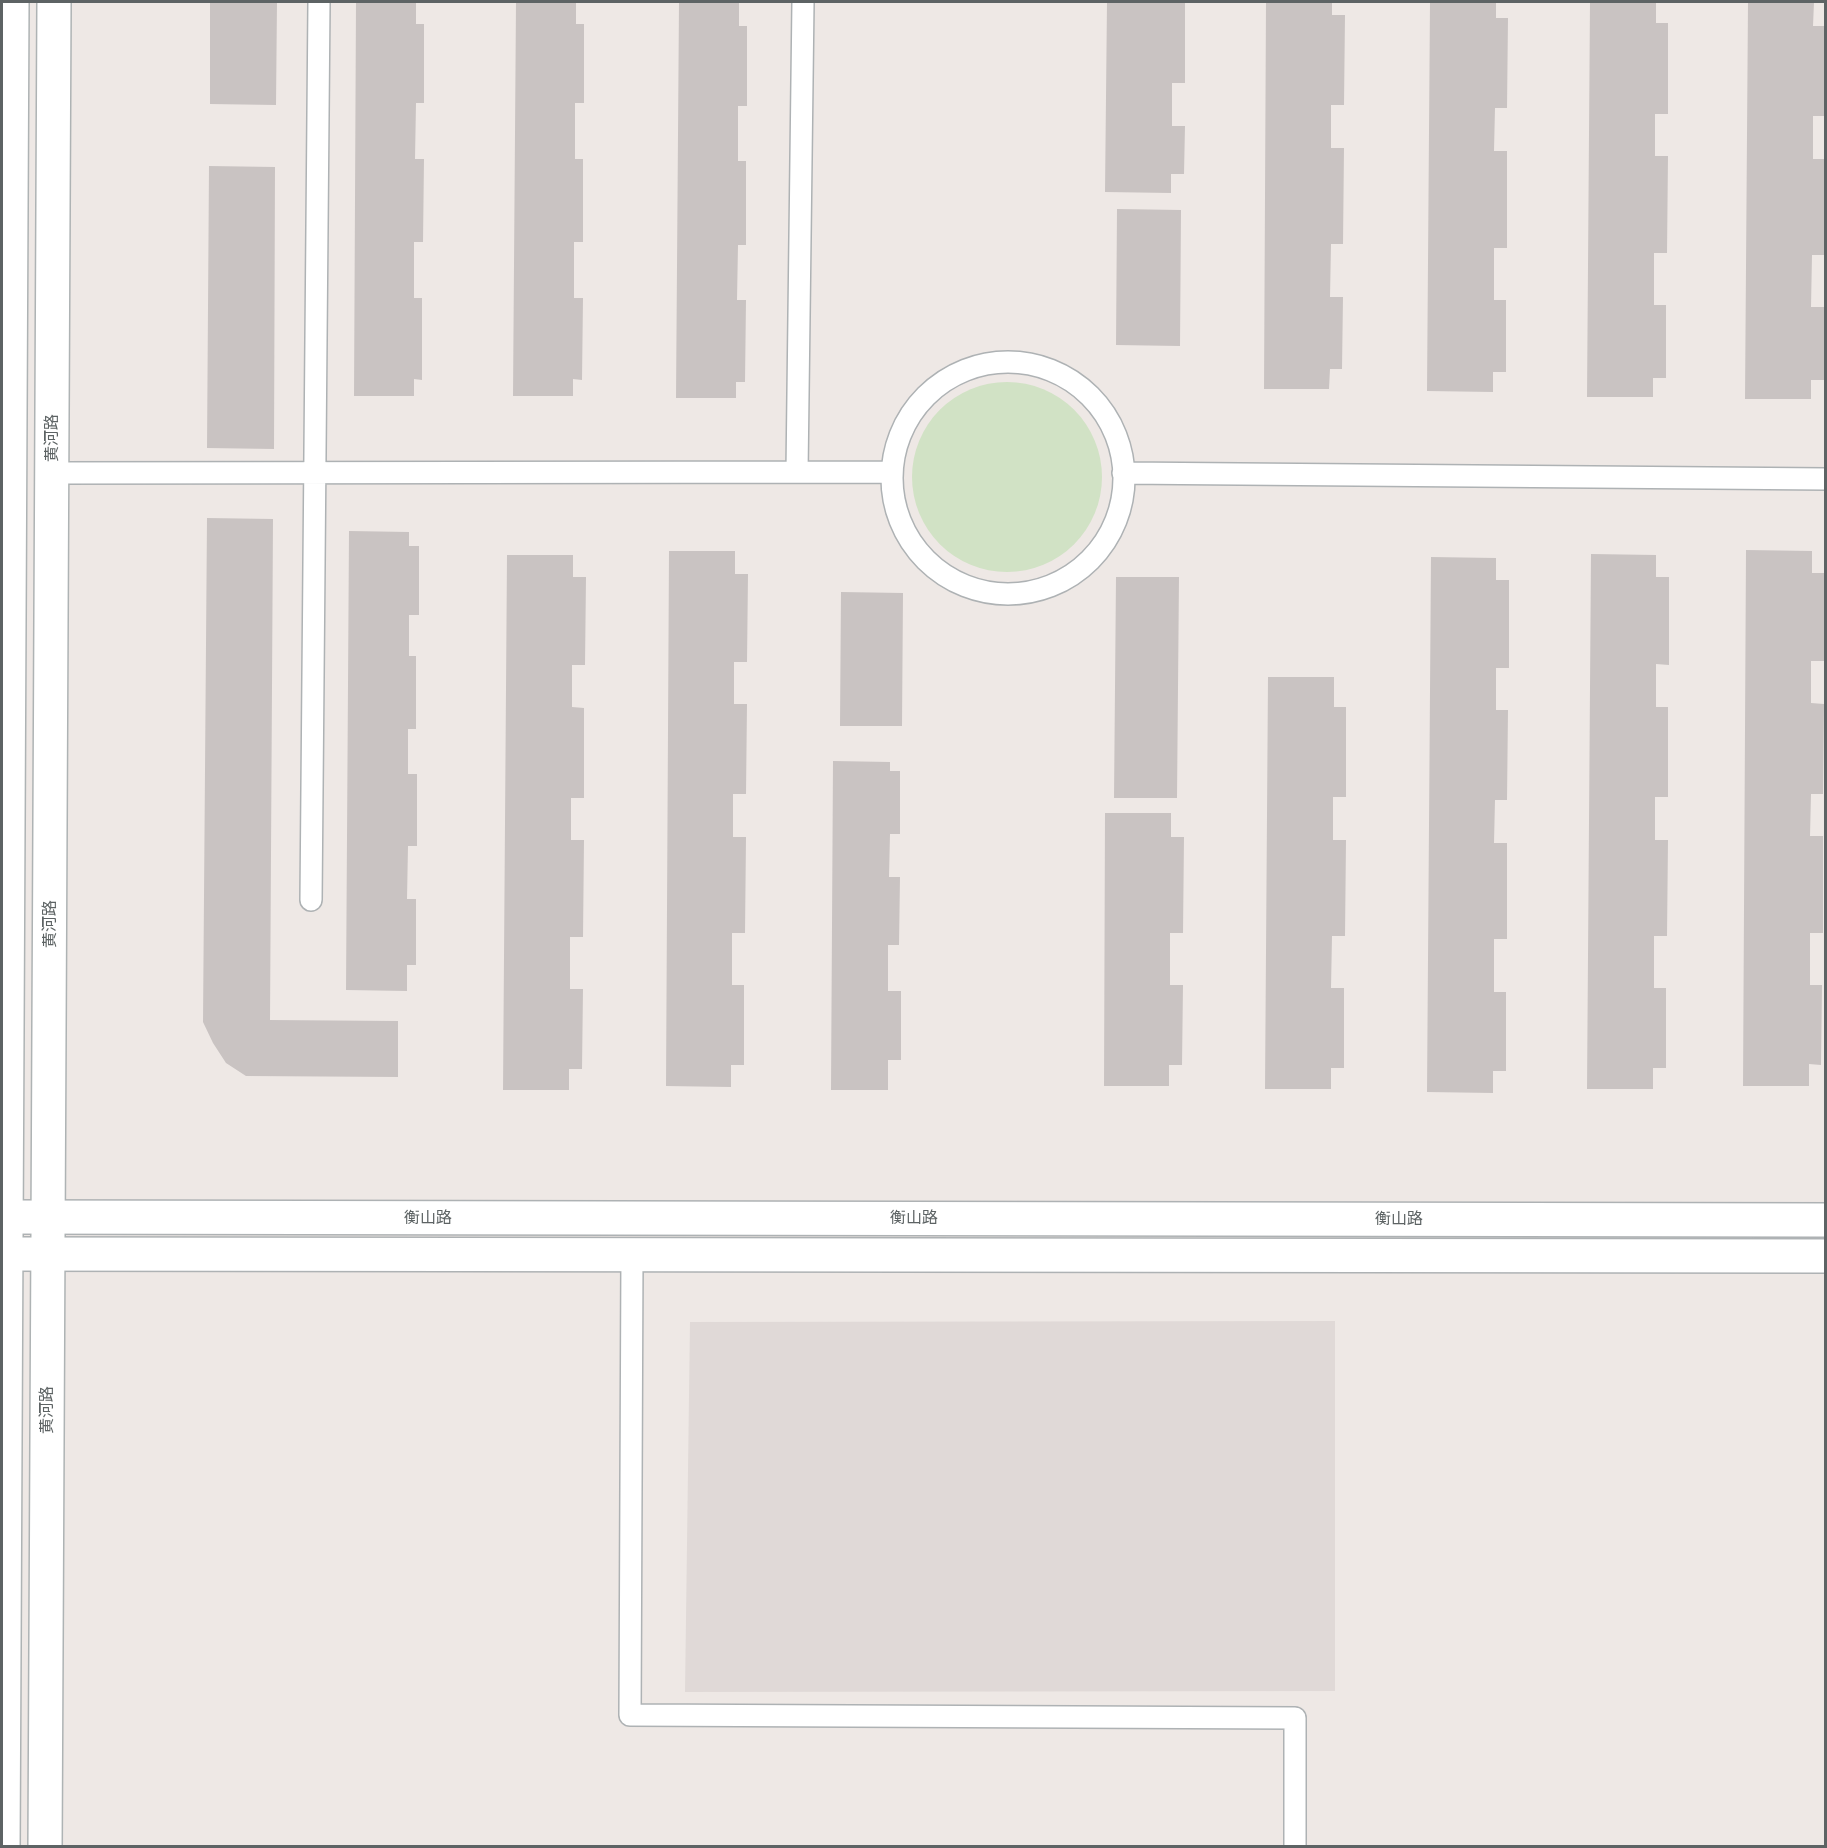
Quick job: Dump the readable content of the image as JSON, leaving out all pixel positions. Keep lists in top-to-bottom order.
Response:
{
  "streets": {
    "main road": ["黄河路", "衡山路"]
  },
  "crossings": [
    ["黄河路", "衡山路"]
  ]
}
